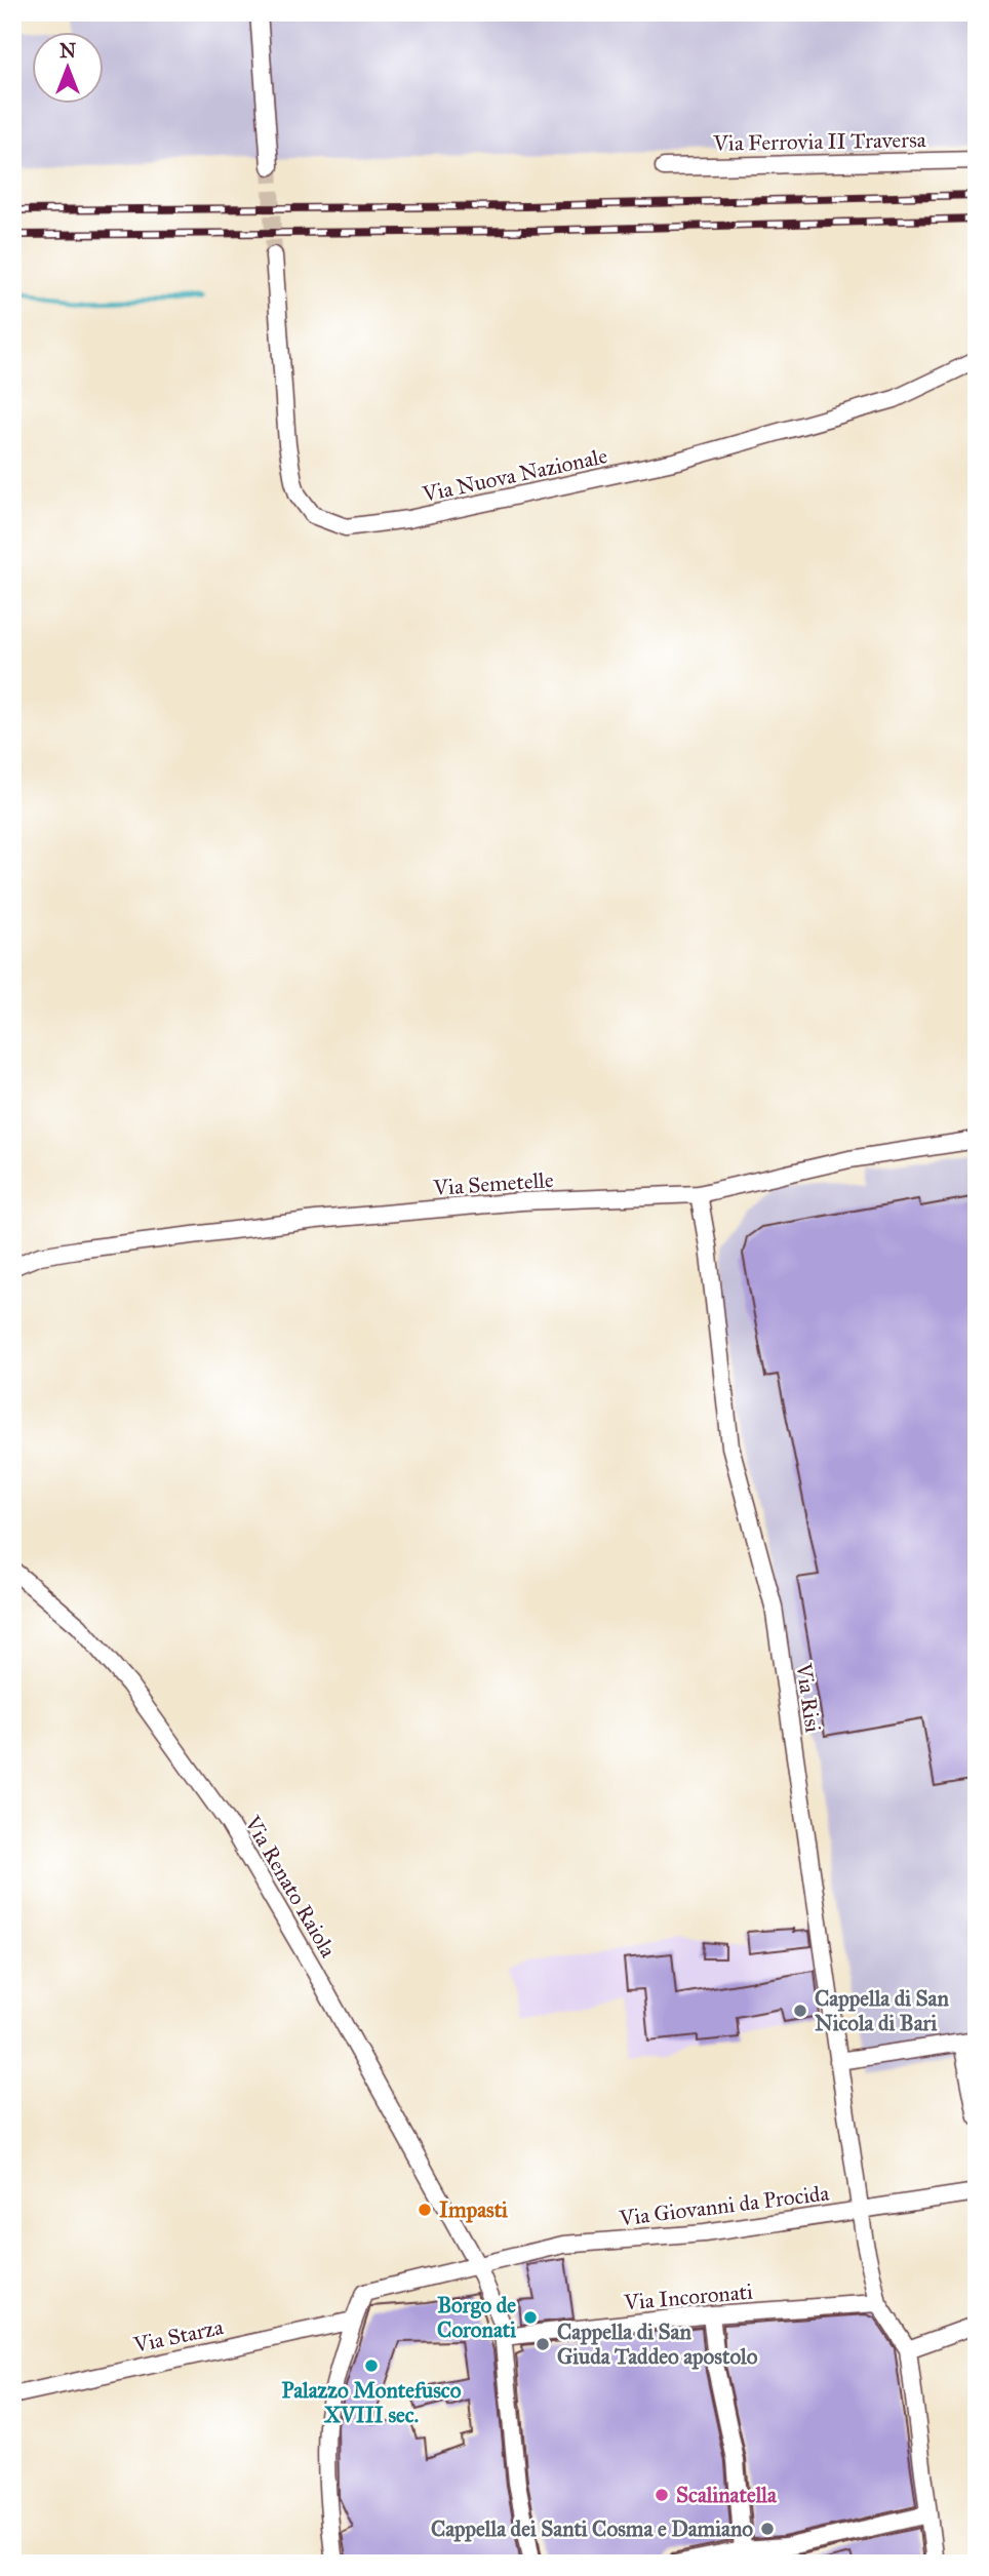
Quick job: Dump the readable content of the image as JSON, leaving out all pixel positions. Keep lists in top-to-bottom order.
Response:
{
  "streets": {
    "street": [
      "Via Ferrovia II Traversa",
      "Via Nuova Nazionale",
      "Via Semetelle",
      "Via Risi",
      "Via Renato Raiola",
      "Via Giovanni da Procida",
      "Via Incoronati",
      "Via Starza"
    ]
  },
  "crossings": [
    ["Via Semetelle", "Via Risi"],
    ["Via Risi", "Via Giovanni da Procida"],
    ["Via Risi", "Via Incoronati"],
    ["Via Renato Raiola", "Via Giovanni da Procida"],
    ["Via Renato Raiola", "Via Incoronati"],
    ["Via Giovanni da Procida", "Via Starza"]
  ],
  "places": [
    "Cappella di San Nicola di Bari",
    "Impasti",
    "Borgo de Coronati",
    "Cappella di San Giuda Taddeo apostolo",
    "Palazzo Montefusco XVIII sec.",
    "Scalinatella",
    "Cappella dei Santi Cosma e Damiano"
  ],
  "north": "top"
}
